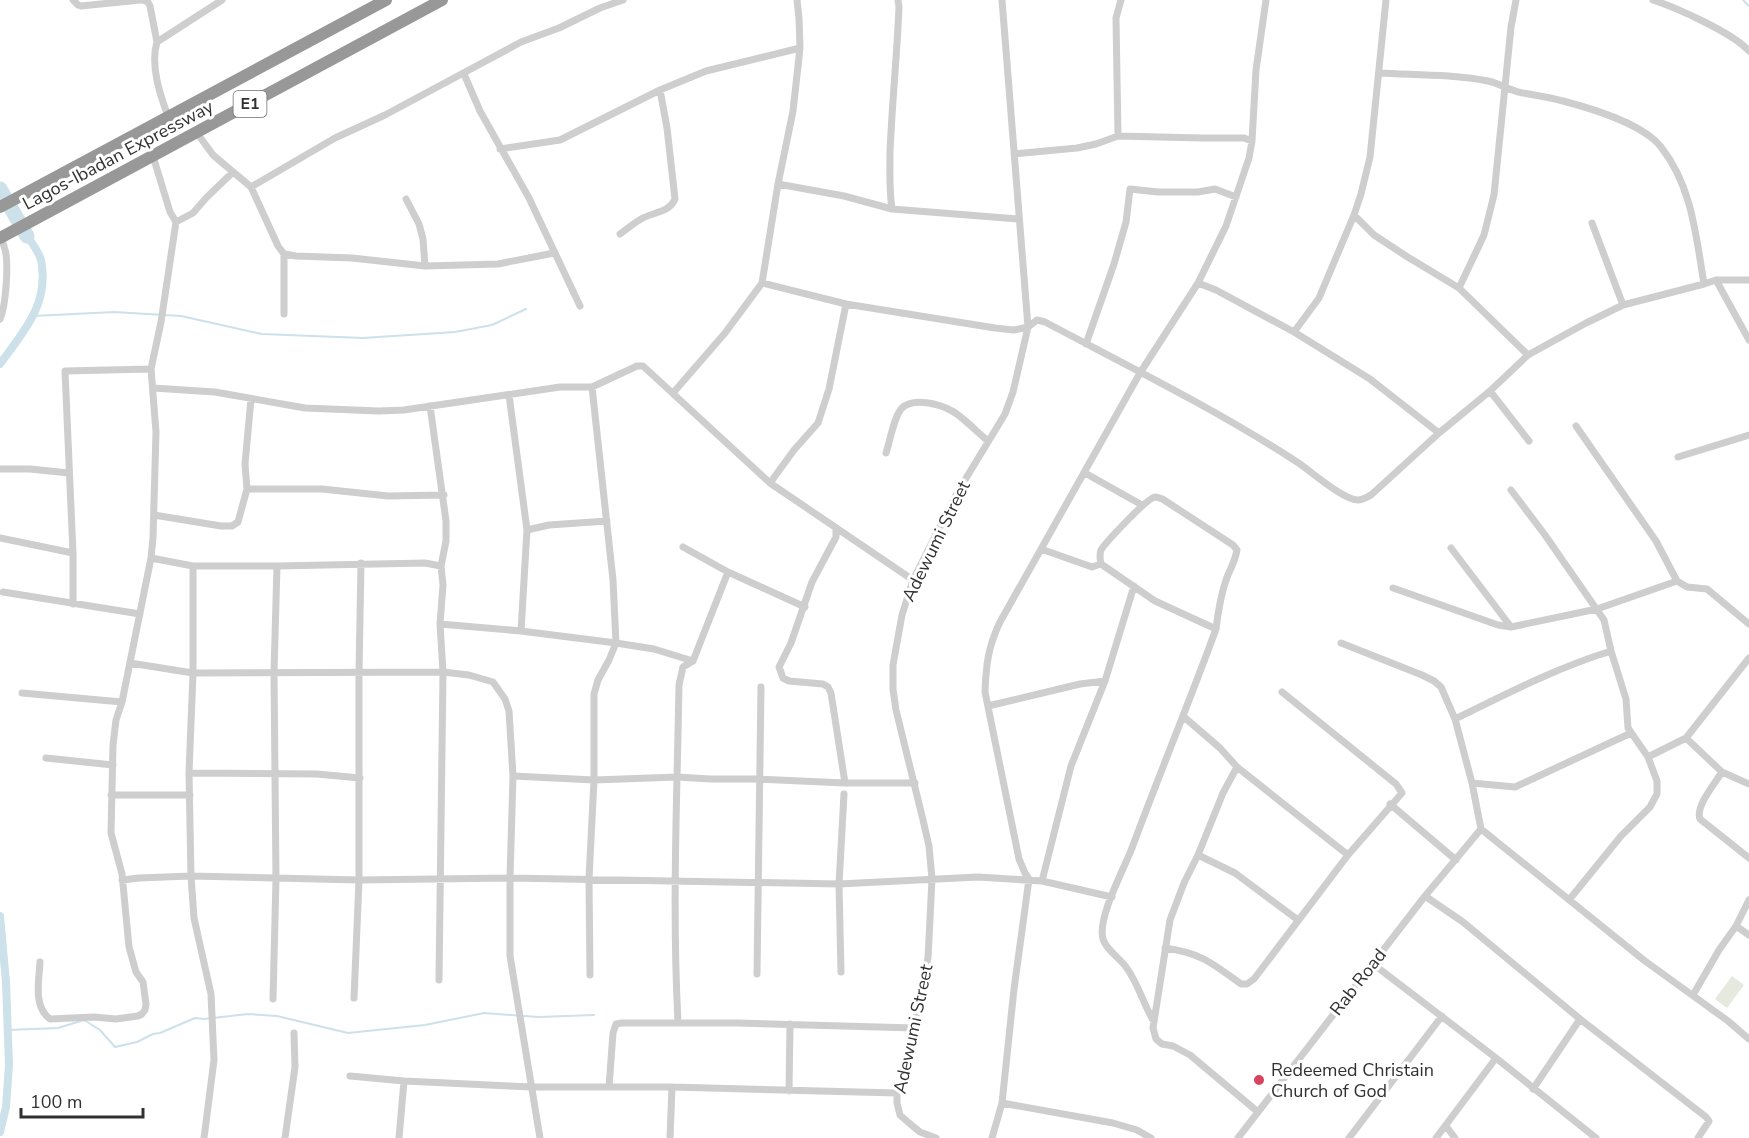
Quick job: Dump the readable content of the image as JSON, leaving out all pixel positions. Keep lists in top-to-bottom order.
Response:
{
  "streets": {
    "highway": ["E1", "Lagos-Ibadan Expressway"],
    "street": ["Adewumi Street", "Rab Road"]
  },
  "places": ["Redeemed Christain Church of God"],
  "scale_bar": "100 m"
}
